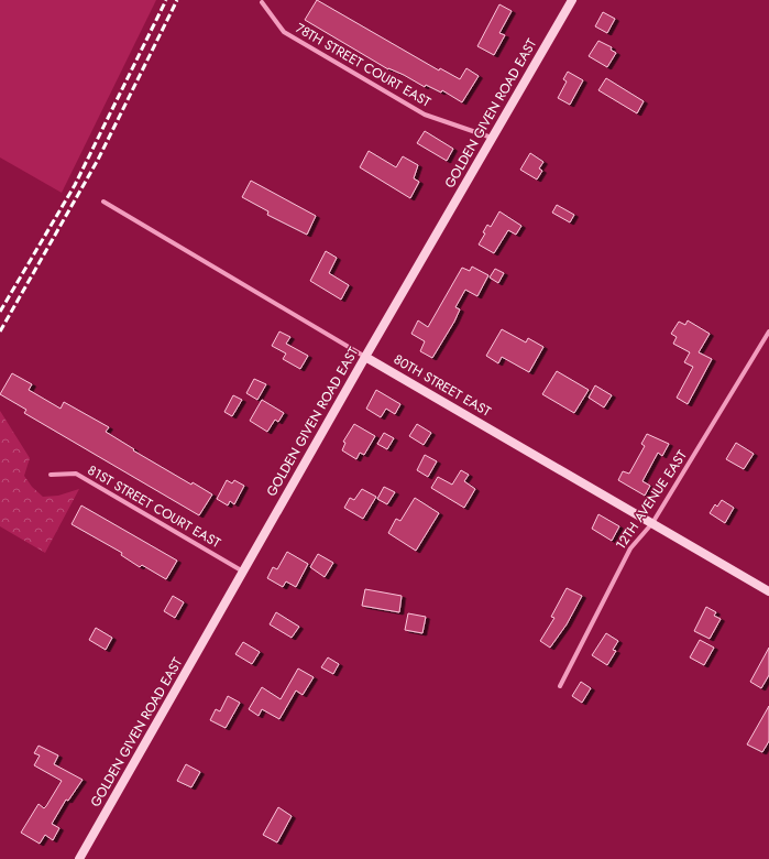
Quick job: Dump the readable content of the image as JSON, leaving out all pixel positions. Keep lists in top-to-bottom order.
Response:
{
  "streets": {
    "street": [
      "78TH STREET COURT EAST",
      "GOLDEN GIVEN ROAD EAST",
      "80TH STREET EAST",
      "12TH AVENUE EAST",
      "81ST STREET COURT EAST"
    ]
  },
  "crossings": [
    ["78TH STREET COURT EAST", "GOLDEN GIVEN ROAD EAST"],
    ["GOLDEN GIVEN ROAD EAST", "80TH STREET EAST"],
    ["GOLDEN GIVEN ROAD EAST", "81ST STREET COURT EAST"],
    ["80TH STREET EAST", "12TH AVENUE EAST"]
  ]
}
